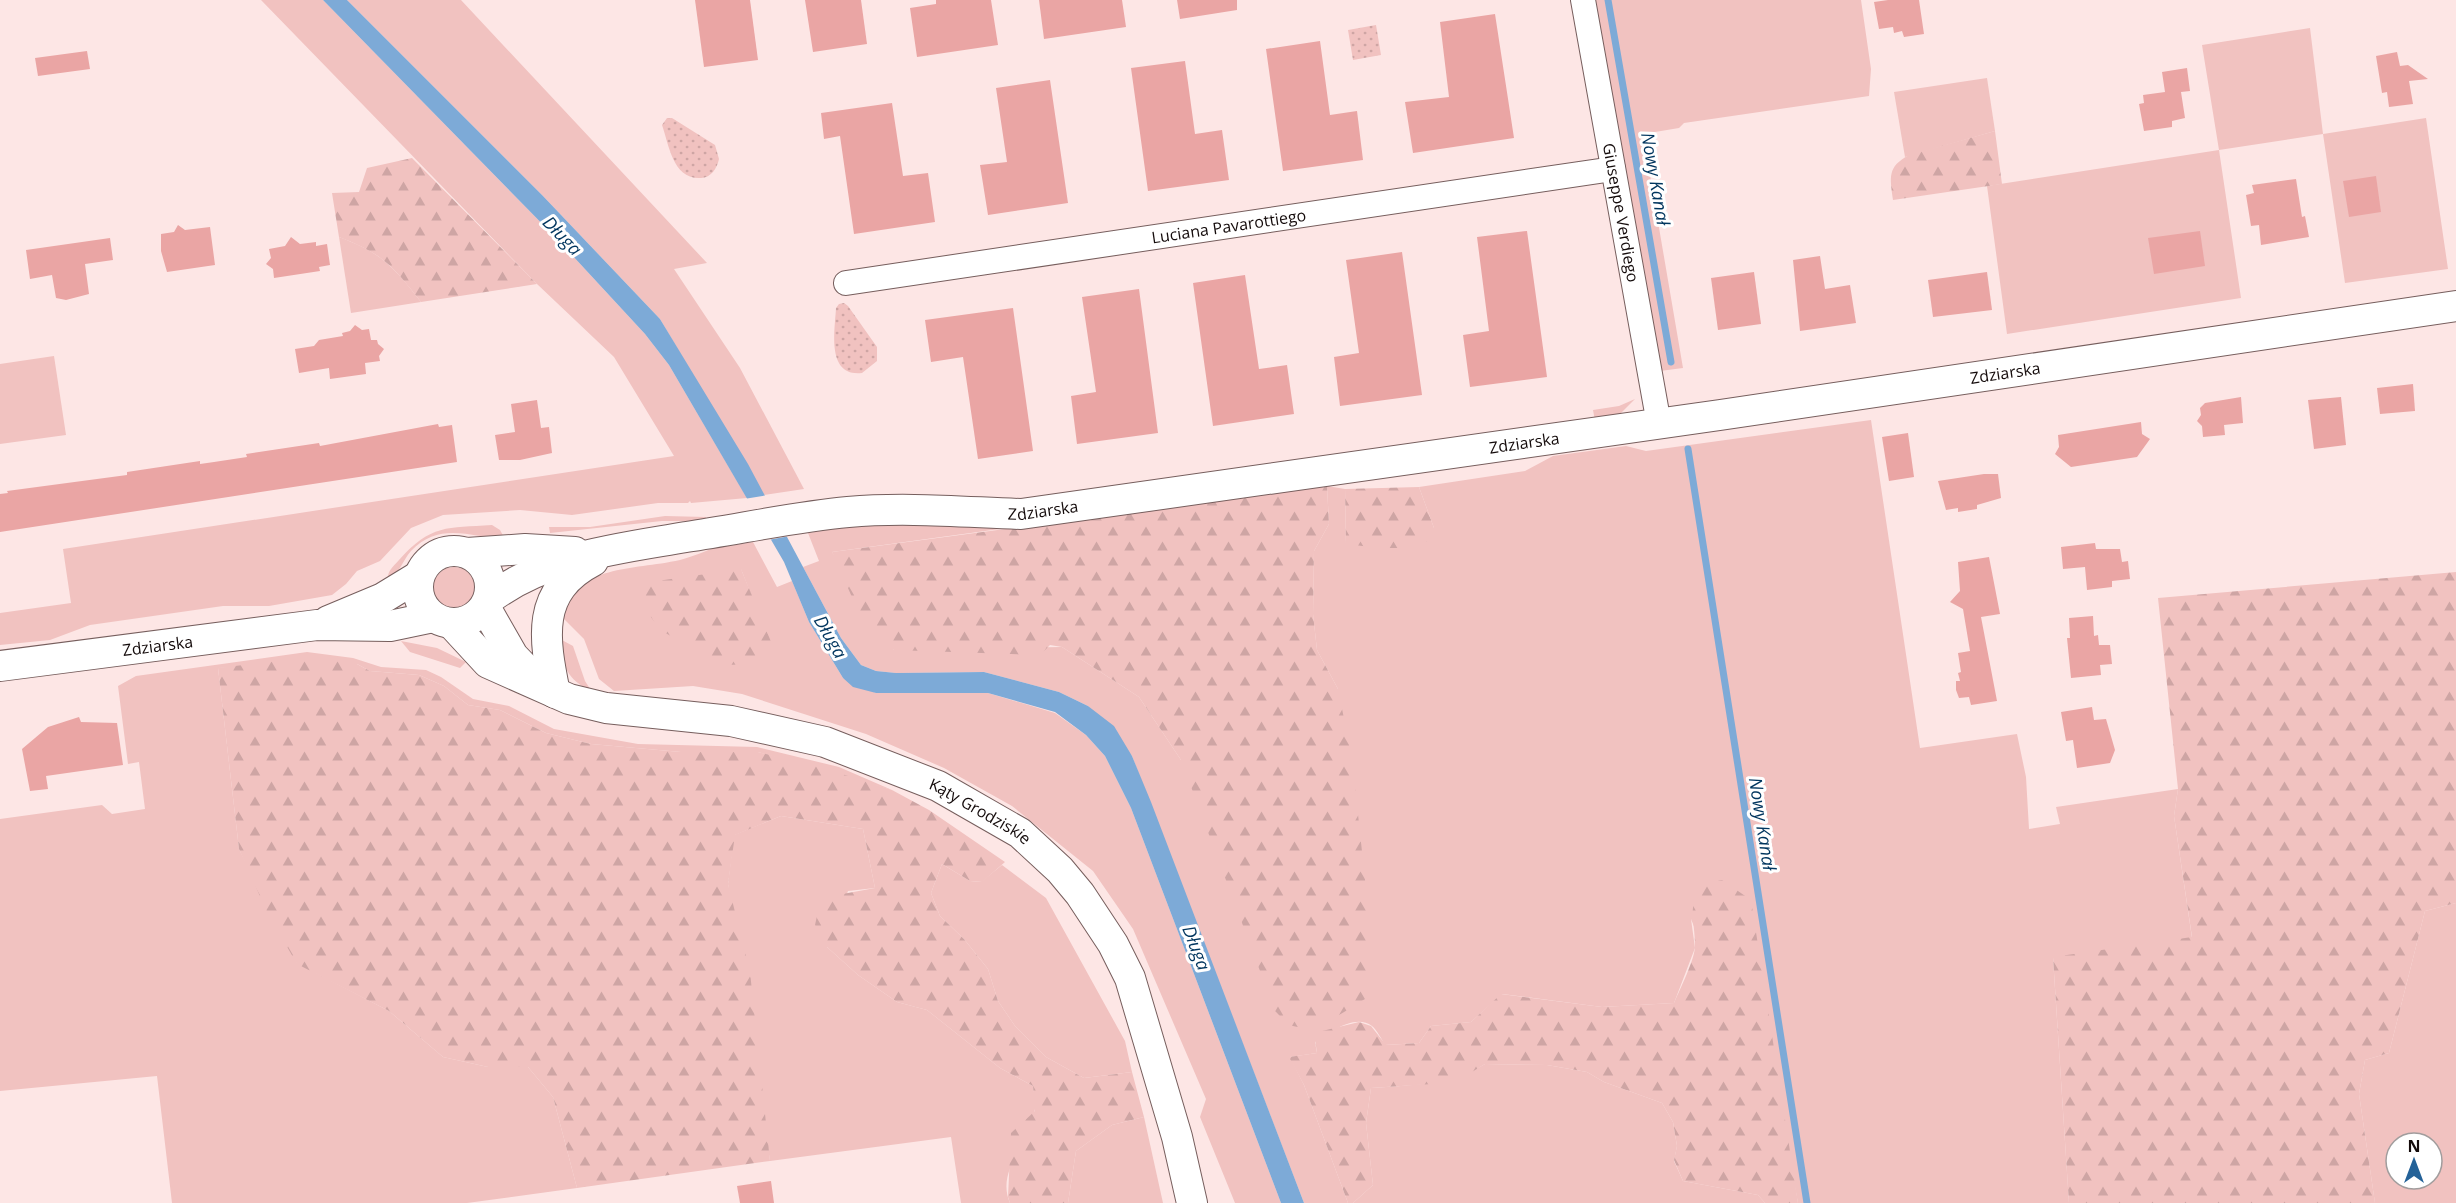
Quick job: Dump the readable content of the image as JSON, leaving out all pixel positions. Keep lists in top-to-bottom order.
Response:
{
  "streets": {
    "street": [
      "Giuseppe Verdiego",
      "Luciana Pavarottiego",
      "Zdziarska",
      "Kąty Grodziskie"
    ]
  },
  "crossings": [
    ["Giuseppe Verdiego", "Luciana Pavarottiego"],
    ["Giuseppe Verdiego", "Zdziarska"],
    ["Zdziarska", "Kąty Grodziskie"]
  ],
  "water": ["Nowy Kanał", "Długa"],
  "north": "top"
}
